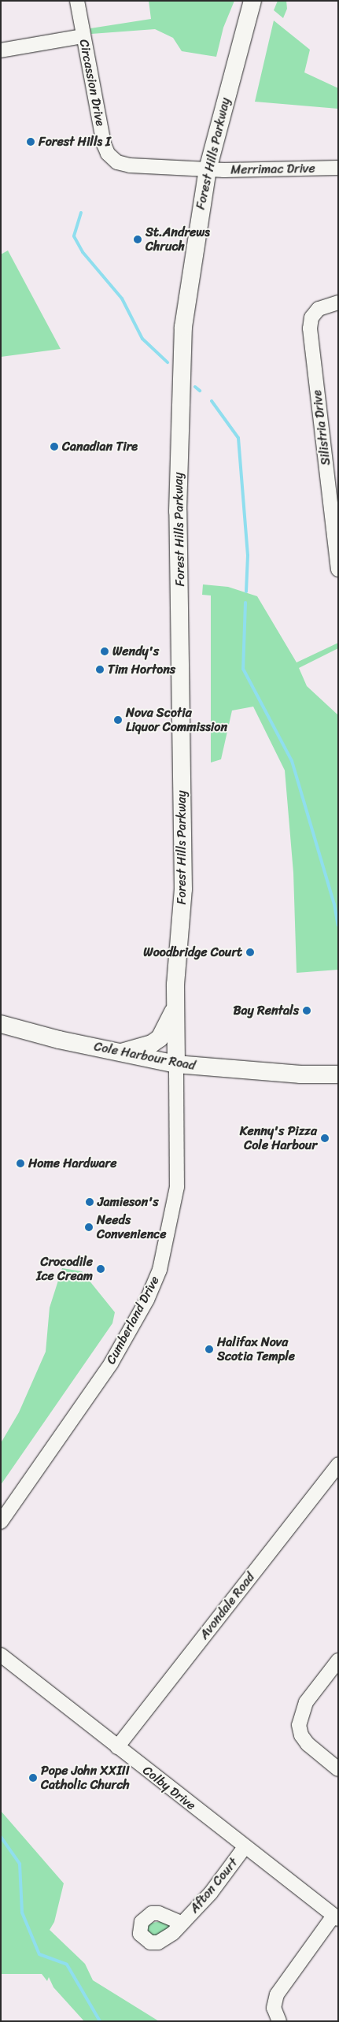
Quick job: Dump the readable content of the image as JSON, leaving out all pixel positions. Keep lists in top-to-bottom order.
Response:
{
  "streets": {
    "main road": ["Forest Hills Parkway", "Cole Harbour Road"],
    "street": [
      "Circassion Drive",
      "Merrimac Drive",
      "Silistria Drive",
      "Cumberland Drive",
      "Avondale Road",
      "Colby Drive",
      "Afton Court"
    ]
  },
  "crossings": [
    ["Circassion Drive", "Forest Hills Parkway"],
    ["Circassion Drive", "Merrimac Drive"],
    ["Forest Hills Parkway", "Merrimac Drive"],
    ["Forest Hills Parkway", "Cole Harbour Road"],
    ["Forest Hills Parkway", "Cumberland Drive"],
    ["Cole Harbour Road", "Cumberland Drive"],
    ["Avondale Road", "Colby Drive"],
    ["Colby Drive", "Afton Court"]
  ],
  "places": [
    "Forest Hills I",
    "St.Andrews Chruch",
    "Canadian Tire",
    "Wendy's",
    "Tim Hortons",
    "Nova Scotia Liquor Commission",
    "Woodbridge Court",
    "Bay Rentals",
    "Kenny's Pizza Cole Harbour",
    "Home Hardware",
    "Jamieson's",
    "Needs Convenience",
    "Crocodile Ice Cream",
    "Halifax Nova Scotia Temple",
    "Pope John XXIII Catholic Church"
  ]
}
